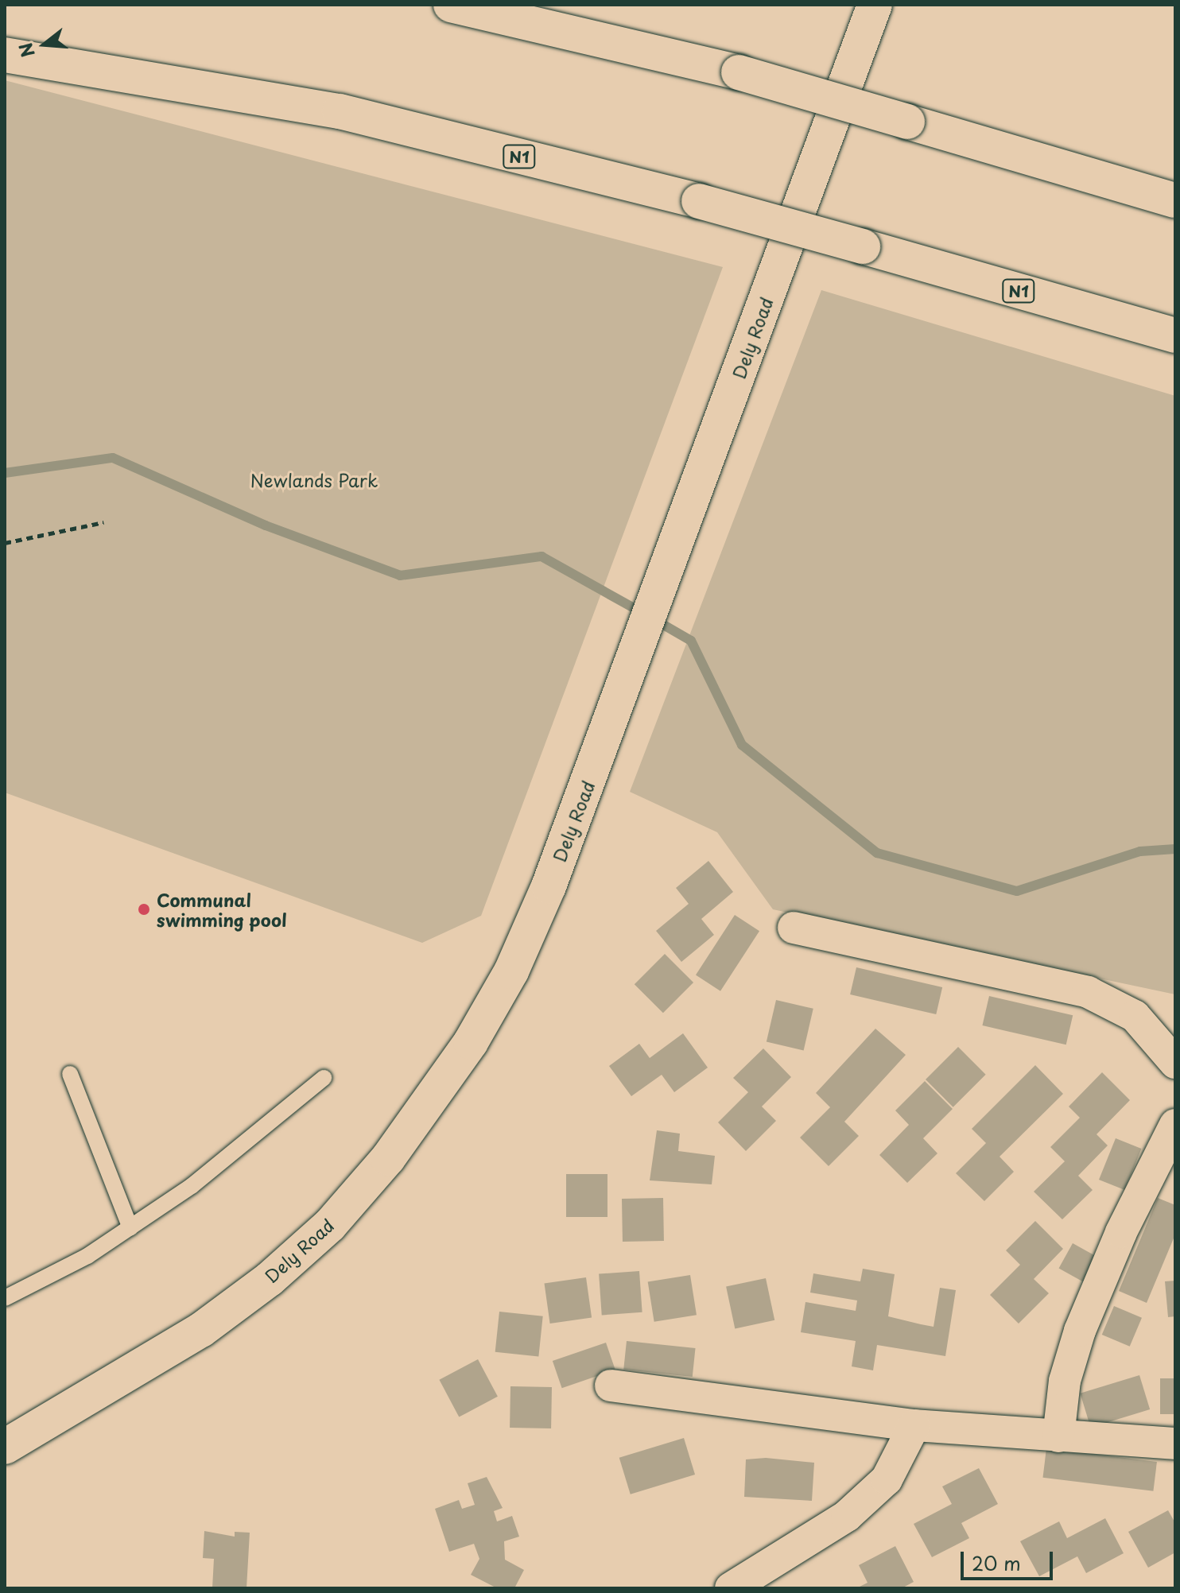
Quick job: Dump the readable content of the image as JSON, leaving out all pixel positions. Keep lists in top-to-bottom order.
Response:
{
  "streets": {
    "main road": ["N1", "Dely Road"]
  },
  "parks": ["Newlands Park"],
  "places": ["Communal swimming pool"],
  "scale_bar": "20 m",
  "north": "left"
}
